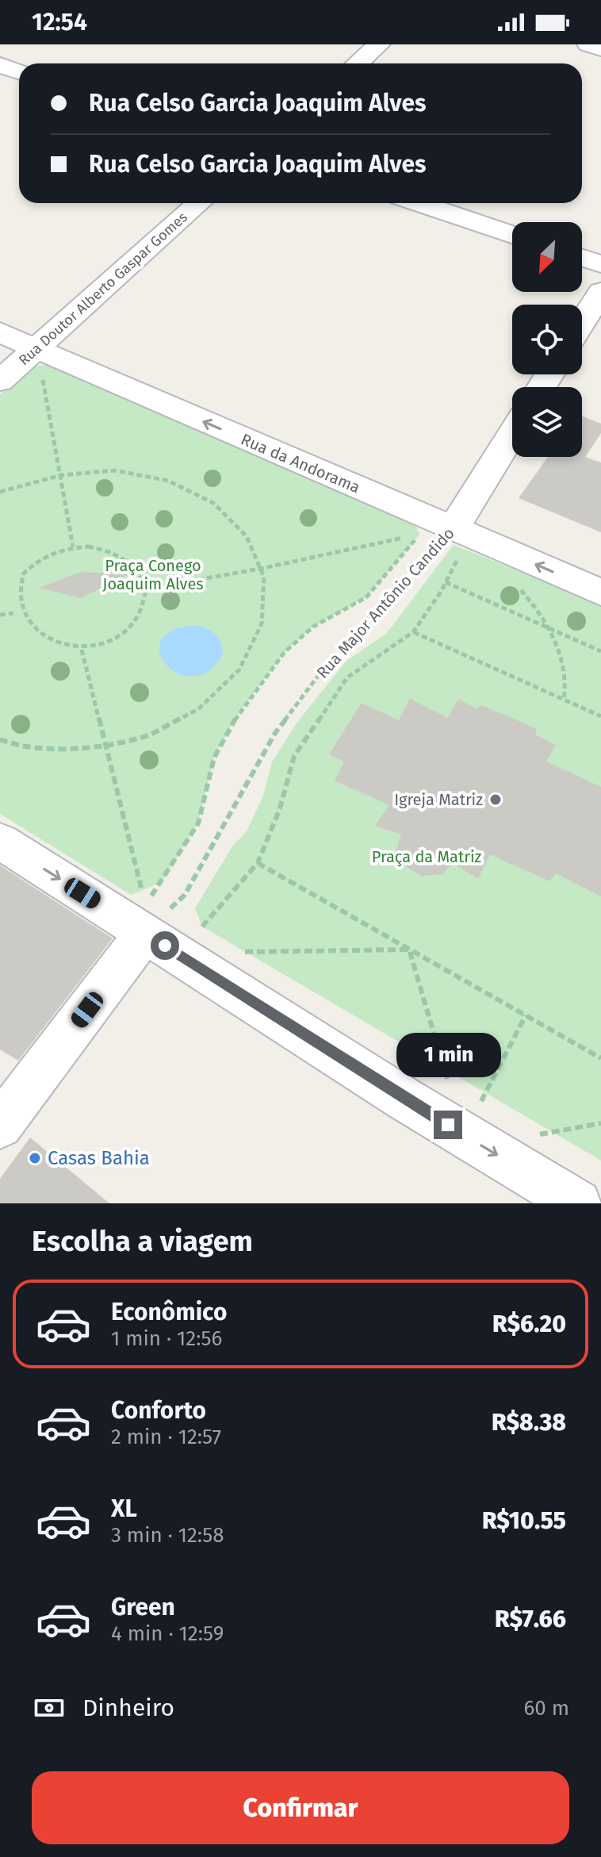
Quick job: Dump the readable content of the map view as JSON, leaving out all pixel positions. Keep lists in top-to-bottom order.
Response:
{
  "streets": {
    "street": ["Rua Doutor Alberto Gaspar Gomes", "Rua da Andorama", "Rua Major Antônio Candido"]
  },
  "crossings": [
    ["Rua Doutor Alberto Gaspar Gomes", "Rua da Andorama"],
    ["Rua da Andorama", "Rua Major Antônio Candido"]
  ],
  "one_way": ["Rua da Andorama"],
  "parks": ["Praça Conego Joaquim Alves", "Praça da Matriz"],
  "places": ["Igreja Matriz", "Casas Bahia"],
  "north": "bottom left",
  "page": {
    "status": "12:54",
    "banner": ["Rua Celso Garcia Joaquim Alves", "Rua Celso Garcia Joaquim Alves"],
    "bubble": "1 min",
    "heading": "Escolha a viagem",
    "list": [
      {
        "name": "Econômico",
        "note": "1 min · 12:56",
        "value": "R$6.20"
      },
      {
        "name": "Conforto",
        "note": "2 min · 12:57",
        "value": "R$8.38"
      },
      {
        "name": "XL",
        "note": "3 min · 12:58",
        "value": "R$10.55"
      },
      {
        "name": "Green",
        "note": "4 min · 12:59",
        "value": "R$7.66"
      }
    ],
    "pay": ["Dinheiro", "60 m"],
    "buttons": "Confirmar"
  }
}
